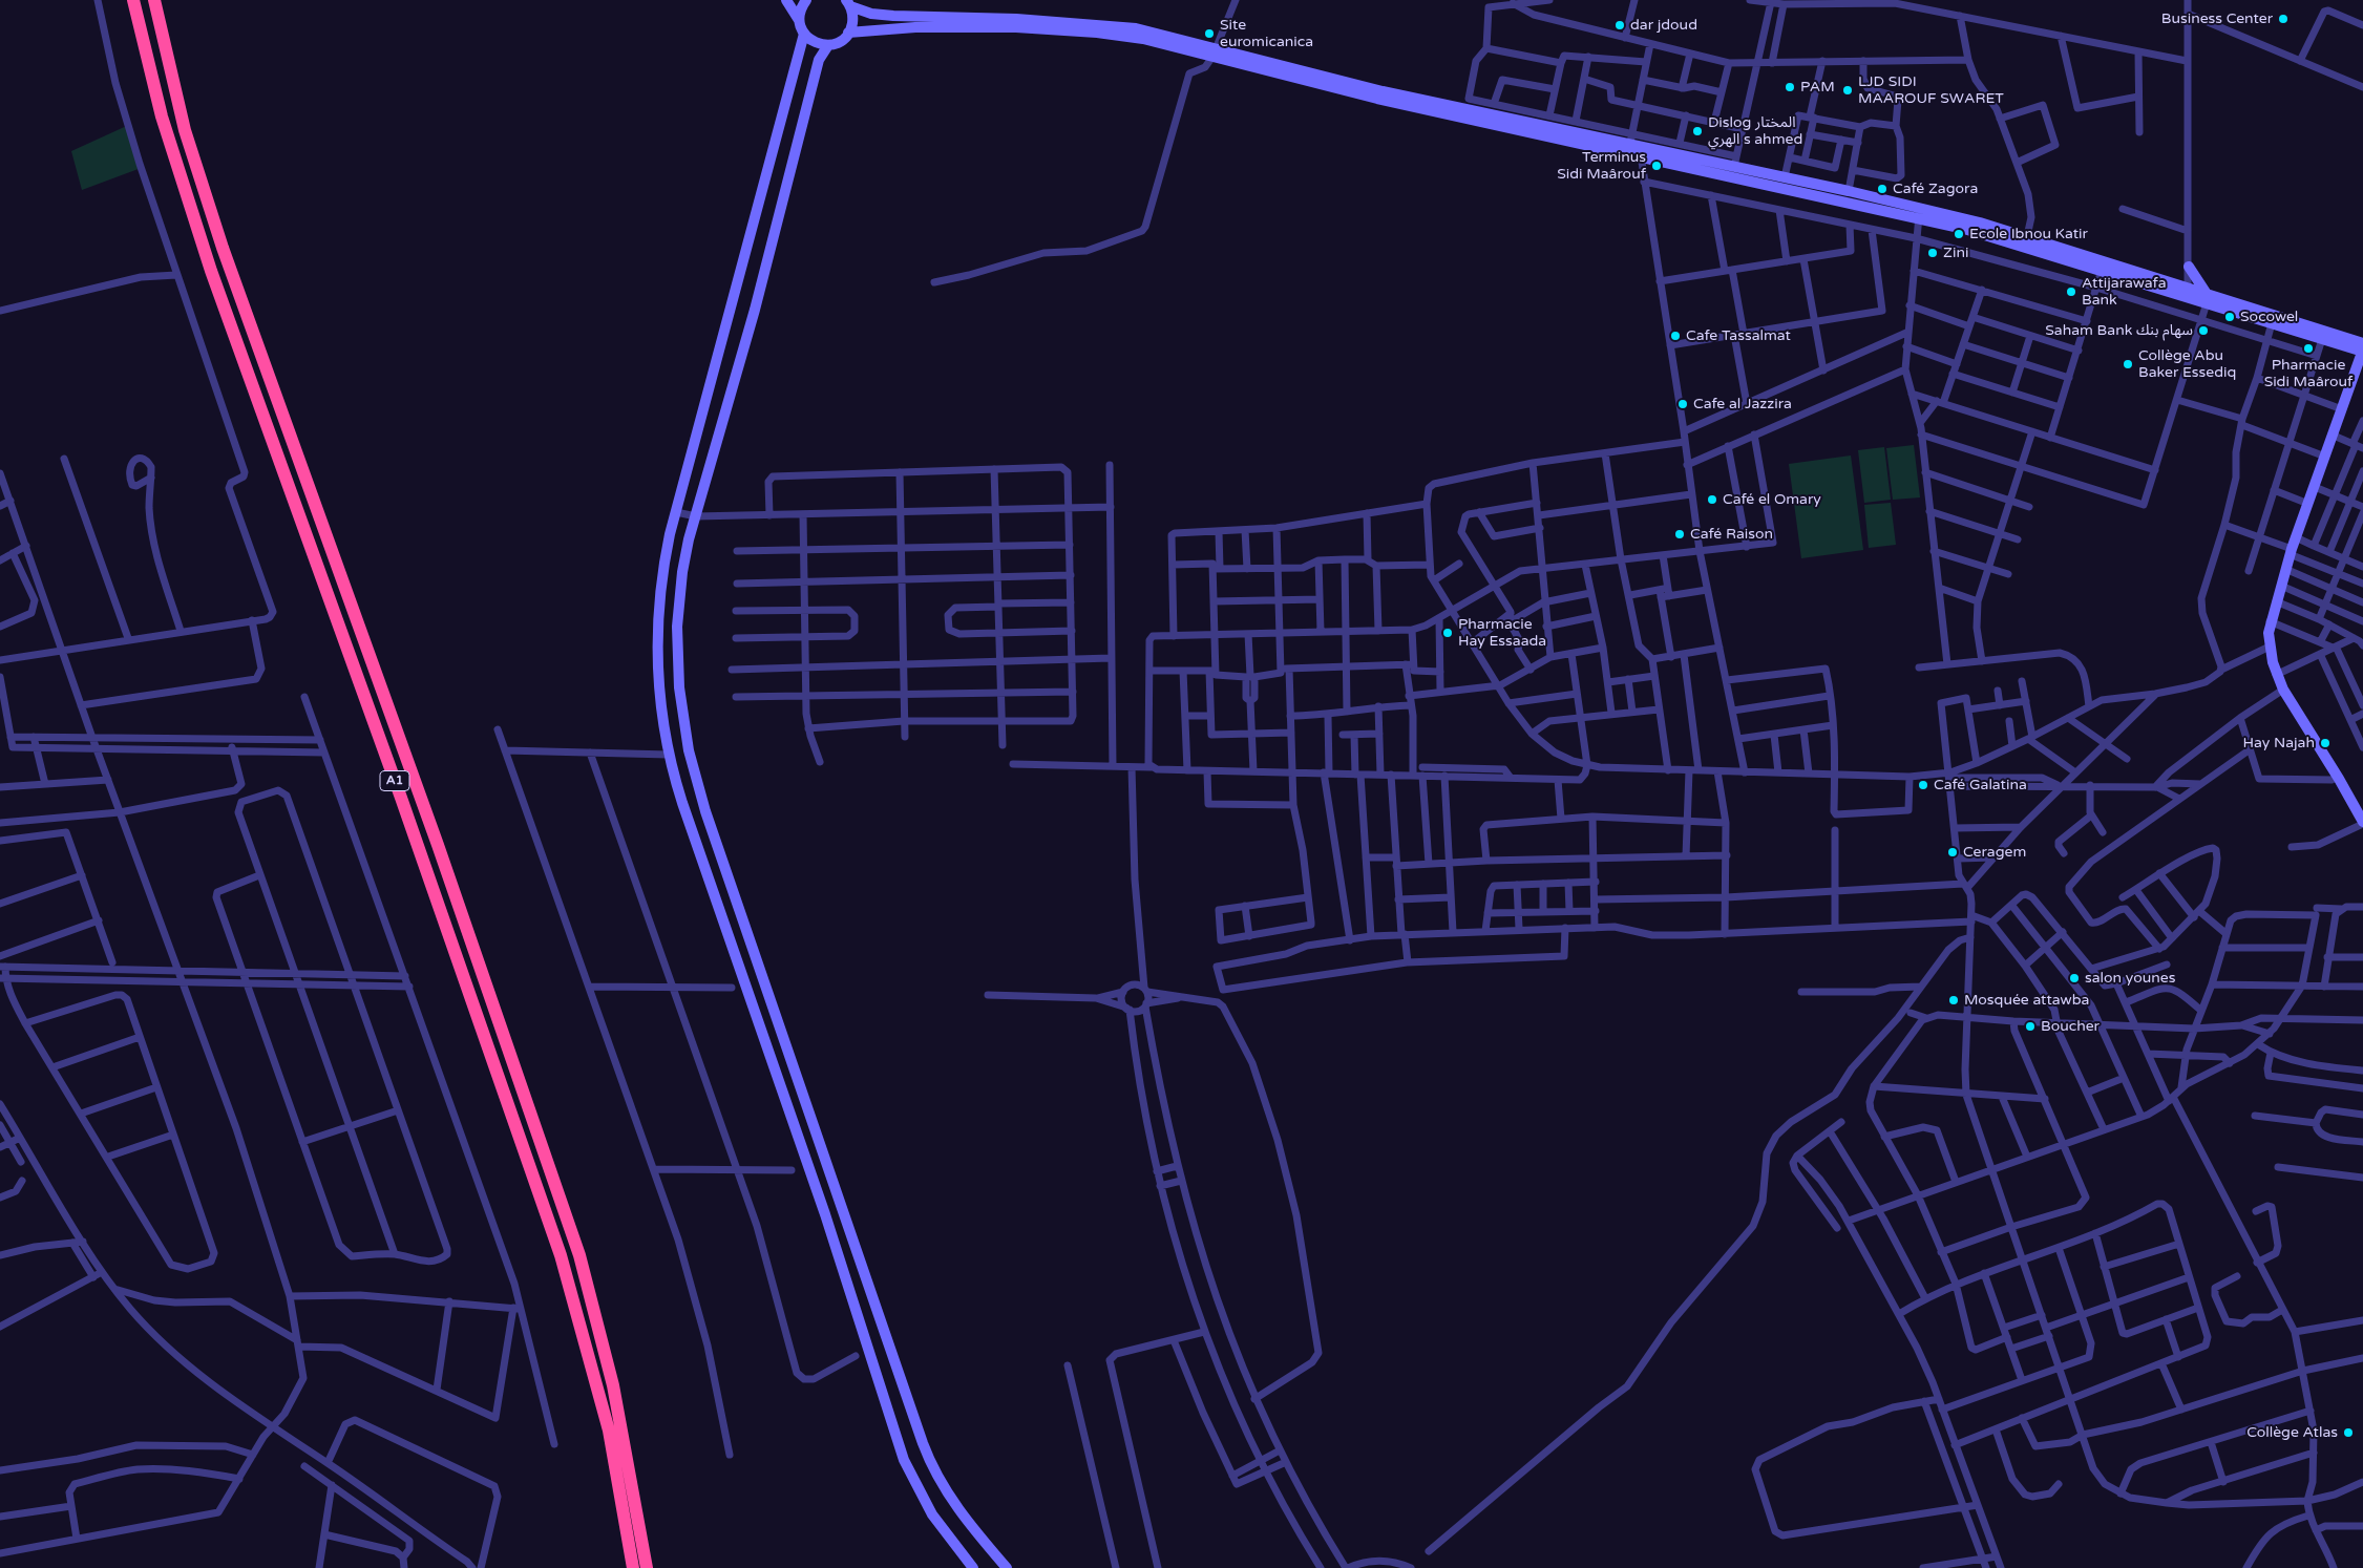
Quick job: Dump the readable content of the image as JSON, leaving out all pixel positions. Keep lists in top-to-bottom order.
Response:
{
  "streets": {
    "highway": ["A1"]
  },
  "places": [
    "Business Center",
    "dar jdoud",
    "Site euromicanica",
    "PAM",
    "LJD SIDI MAAROUF SWARET",
    "Dislog المختار الهري s ahmed",
    "Terminus Sidi Maârouf",
    "Café Zagora",
    "Ecole Ibnou Katir",
    "Zini",
    "Attijarawafa Bank",
    "Socowel",
    "Saham Bank سهام بنك",
    "Cafe Tassalmat",
    "Pharmacie Sidi Maârouf",
    "Collège Abu Baker Essediq",
    "Cafe al Jazzira",
    "Café el Omary",
    "Café Raison",
    "Pharmacie Hay Essaada",
    "Hay Najah",
    "Café Galatina",
    "Ceragem",
    "salon younes",
    "Mosquée attawba",
    "Boucher",
    "Collège Atlas"
  ]
}
